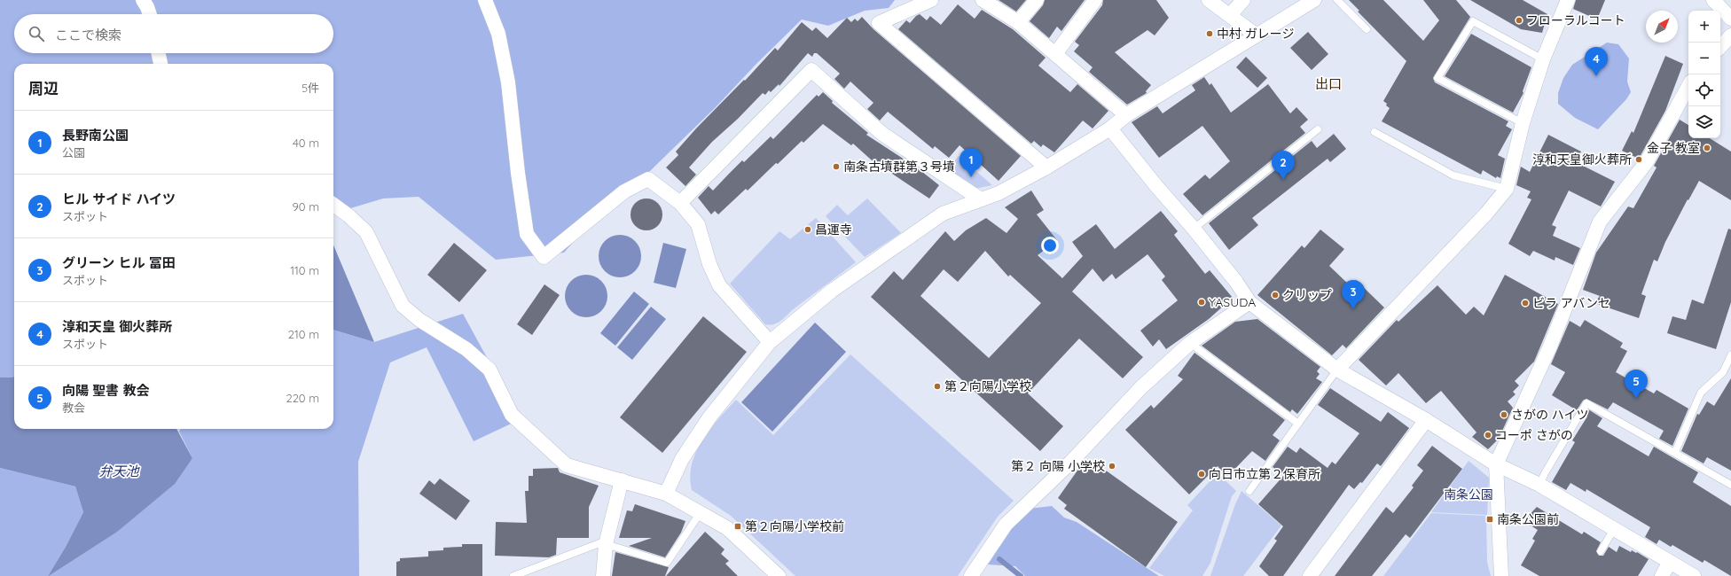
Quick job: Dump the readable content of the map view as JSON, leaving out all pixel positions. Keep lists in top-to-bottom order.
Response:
{
  "districts": ["出口"],
  "water": ["弁天池"],
  "parks": ["南条公園"],
  "places": {
    "other": [
      "フローラルコート",
      "中村 ガレージ",
      "金子 教室",
      "淳和天皇御火葬所",
      "南条古墳群第３号墳",
      "昌運寺",
      "クリップ",
      "YASUDA",
      "ビラ アバンセ",
      "第２向陽小学校",
      "さがの ハイツ",
      "コーポ さがの",
      "第２ 向陽 小学校",
      "向日市立第２保育所"
    ],
    "transit": ["南条公園前", "第２向陽小学校前"]
  },
  "north": "top right",
  "page": {
    "map_buttons": ["+", "−"],
    "search": "ここで検索",
    "pins": [
      "4",
      "1",
      "2",
      "3",
      "5"
    ],
    "heading": ["周辺", "5件"],
    "list": [
      {
        "mark": "1",
        "name": "長野南公園",
        "note": "公園",
        "value": "40 m"
      },
      {
        "mark": "2",
        "name": "ヒル サイド ハイツ",
        "note": "スポット",
        "value": "90 m"
      },
      {
        "mark": "3",
        "name": "グリーン ヒル 冨田",
        "note": "スポット",
        "value": "110 m"
      },
      {
        "mark": "4",
        "name": "淳和天皇 御火葬所",
        "note": "スポット",
        "value": "210 m"
      },
      {
        "mark": "5",
        "name": "向陽 聖書 教会",
        "note": "教会",
        "value": "220 m"
      }
    ]
  }
}
